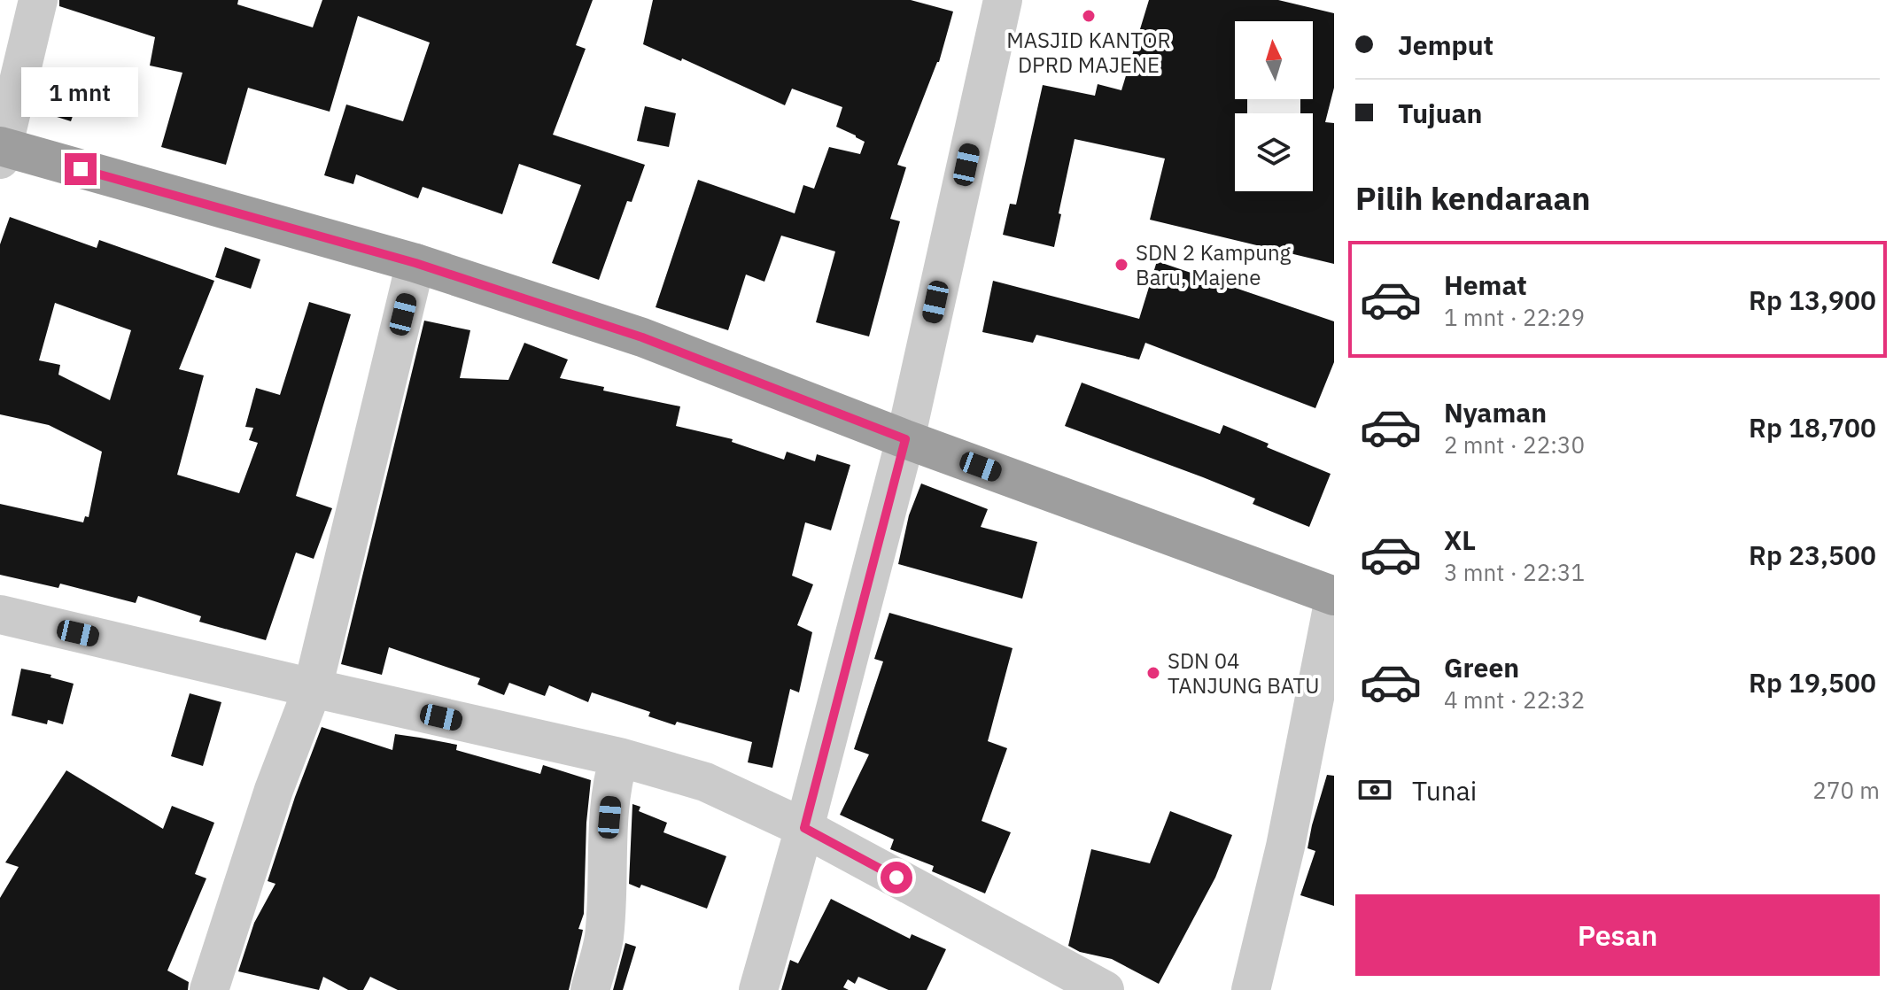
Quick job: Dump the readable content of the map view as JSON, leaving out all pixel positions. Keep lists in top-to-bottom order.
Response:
{
  "places": ["MASJID KANTOR DPRD MAJENE", "SDN 2 Kampung Baru, Majene", "SDN 04 TANJUNG BATU"],
  "north": "top",
  "page": {
    "banner": ["Jemput", "Tujuan"],
    "bubble": "1 mnt",
    "heading": "Pilih kendaraan",
    "list": [
      {
        "name": "Hemat",
        "note": "1 mnt · 22:29",
        "value": "Rp 13,900"
      },
      {
        "name": "Nyaman",
        "note": "2 mnt · 22:30",
        "value": "Rp 18,700"
      },
      {
        "name": "XL",
        "note": "3 mnt · 22:31",
        "value": "Rp 23,500"
      },
      {
        "name": "Green",
        "note": "4 mnt · 22:32",
        "value": "Rp 19,500"
      }
    ],
    "pay": ["Tunai", "270 m"],
    "buttons": "Pesan"
  }
}
